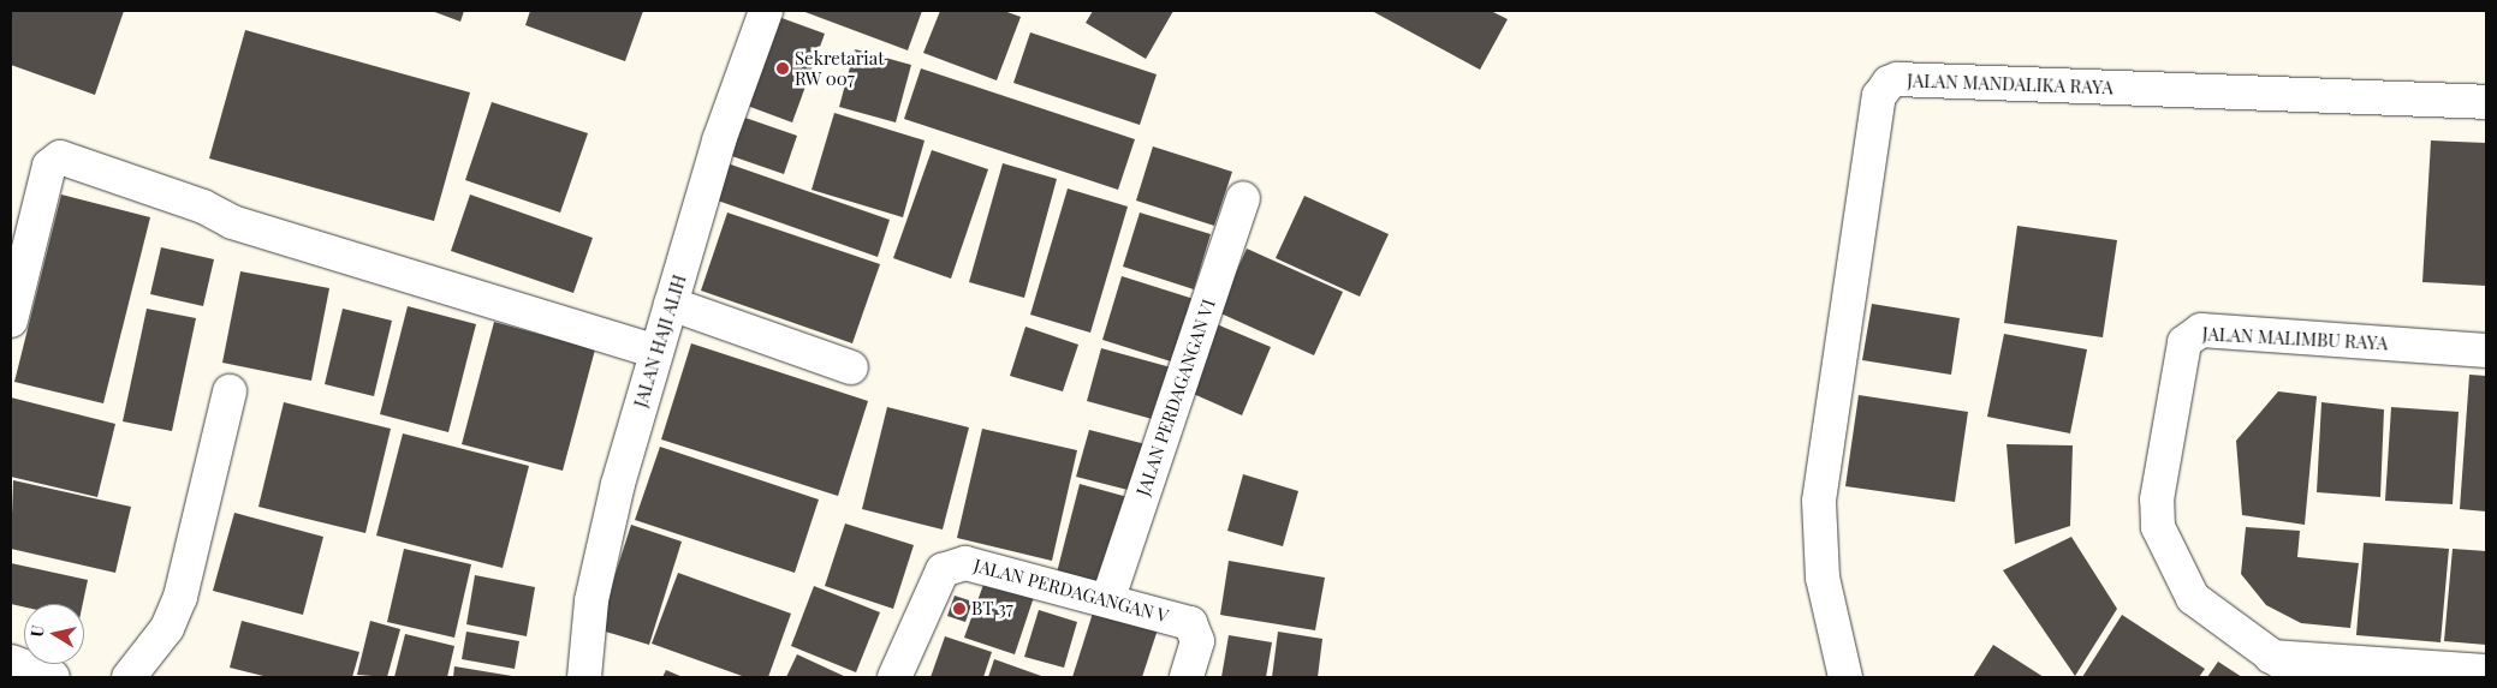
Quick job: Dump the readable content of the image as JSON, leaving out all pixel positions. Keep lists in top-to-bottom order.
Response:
{
  "streets": {
    "street": [
      "JALAN MANDALIKA RAYA",
      "JALAN MALIMBU RAYA",
      "JALAN HAJI ALIH",
      "JALAN PERDAGANGAN VI",
      "JALAN PERDAGANGAN V"
    ]
  },
  "crossings": [
    ["JALAN PERDAGANGAN VI", "JALAN PERDAGANGAN V"]
  ],
  "places": ["Sekretariat RW 007", "BT 37"],
  "north": "left"
}
